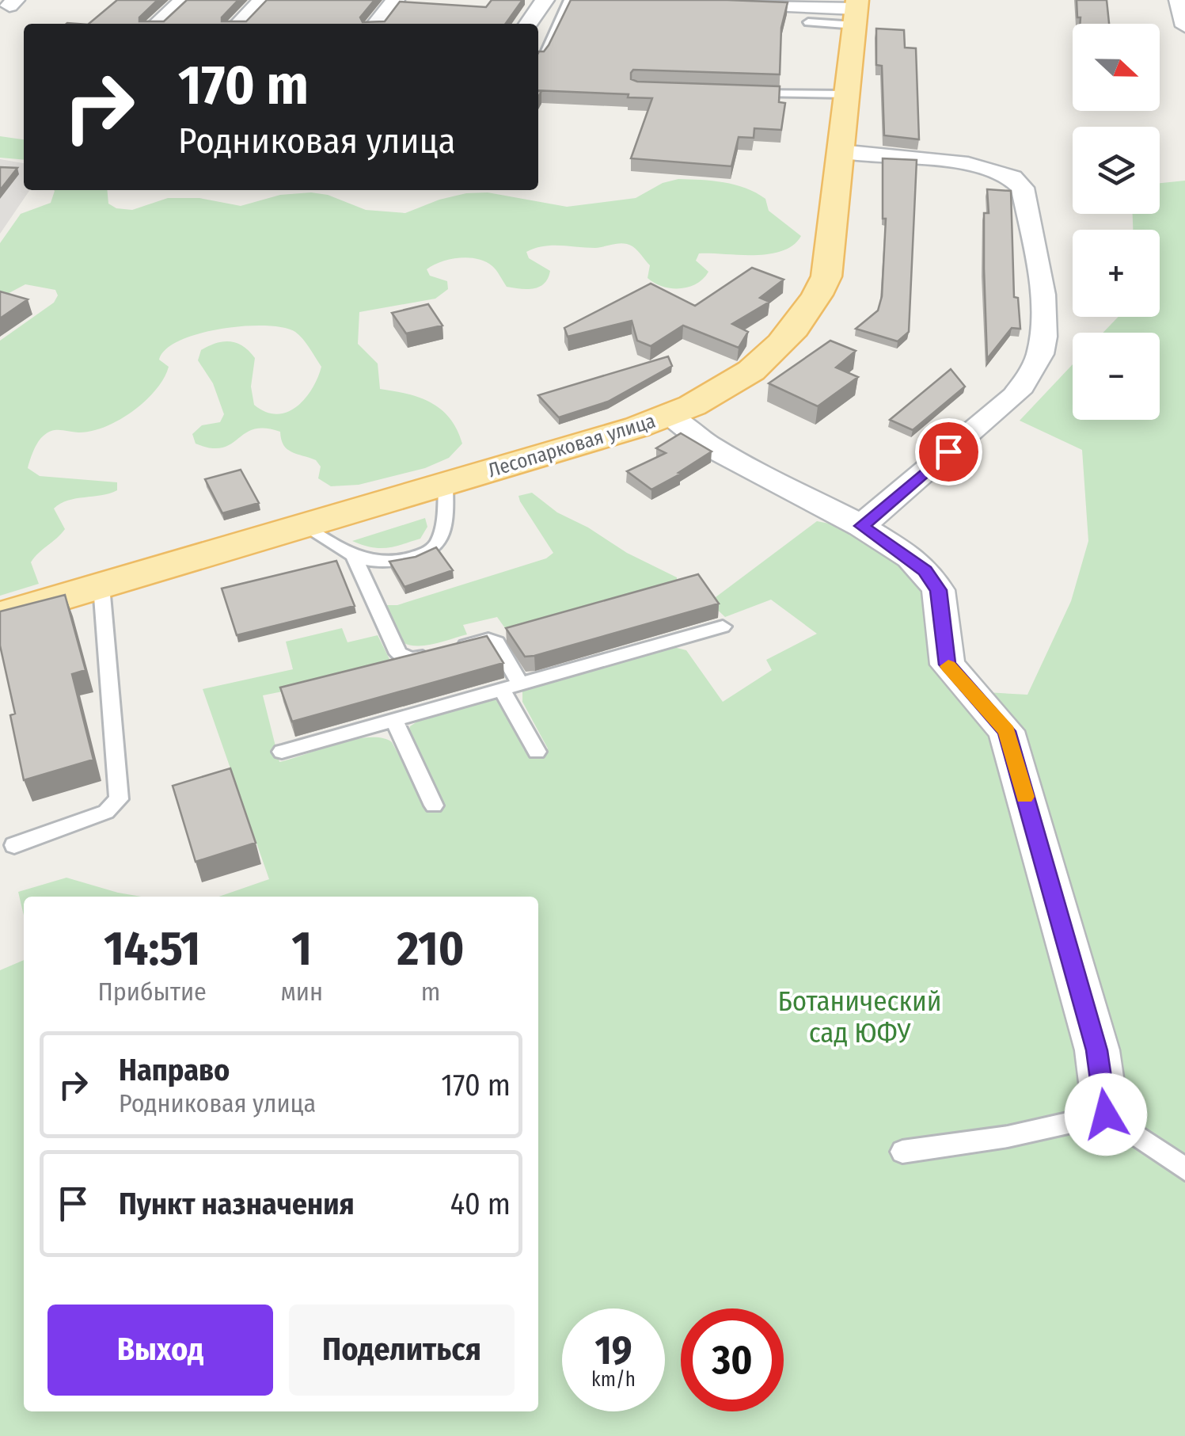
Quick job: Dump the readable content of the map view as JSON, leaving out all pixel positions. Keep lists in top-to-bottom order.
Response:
{
  "streets": {
    "main road": ["Лесопарковая улица"]
  },
  "parks": ["Ботанический сад ЮФУ"],
  "north": "right",
  "page": {
    "map_buttons": ["+", "−"],
    "turn": ["170 m", "Родниковая улица"],
    "eta": [
      "14:51",
      "Прибытие",
      "1",
      "мин",
      "210",
      "m"
    ],
    "list": [
      {
        "name": "Направо",
        "note": "Родниковая улица",
        "value": "170 m"
      },
      {
        "name": "Пункт назначения",
        "value": "40 m"
      }
    ],
    "buttons": ["Выход", "Поделиться"],
    "speed": "19 km/h",
    "limit": "30"
  }
}
